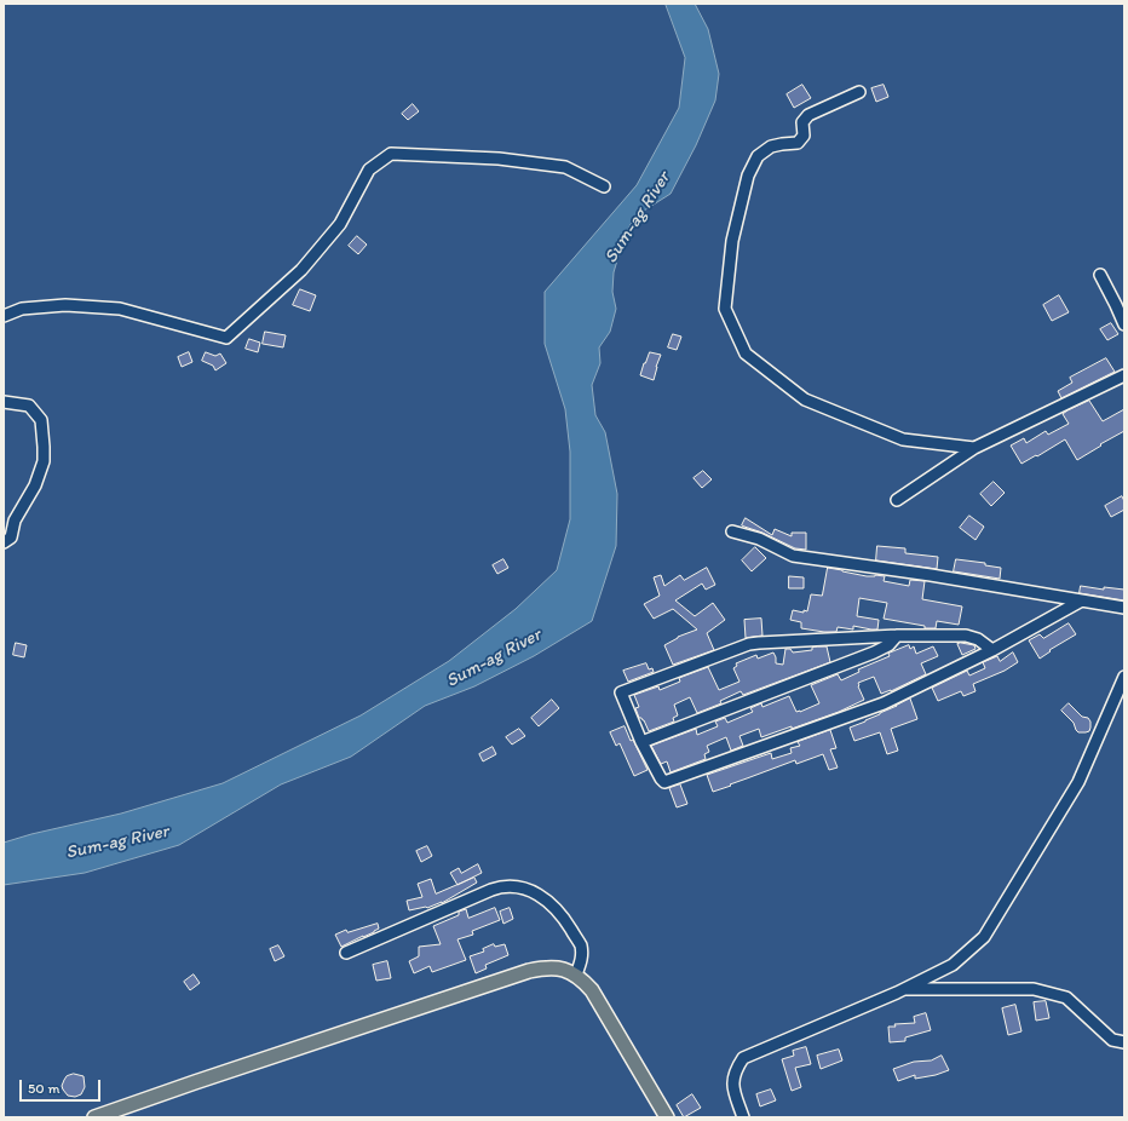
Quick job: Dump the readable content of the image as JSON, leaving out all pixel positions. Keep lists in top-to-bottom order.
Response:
{
  "water": ["Sum-ag River"],
  "scale_bar": "50 m"
}
